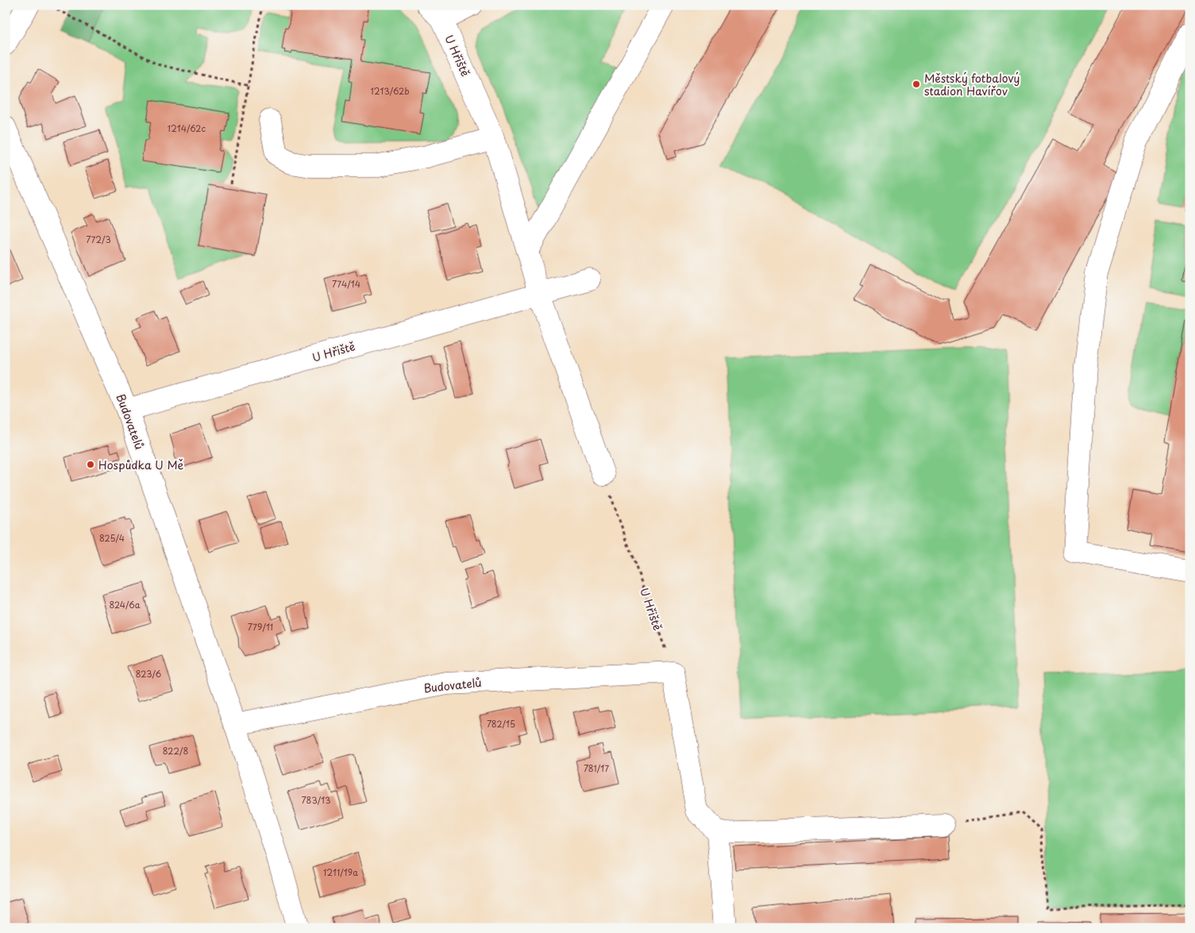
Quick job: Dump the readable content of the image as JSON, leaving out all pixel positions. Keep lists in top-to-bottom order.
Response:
{
  "streets": {
    "street": ["U Hřiště", "Budovatelů"]
  },
  "crossings": [
    ["U Hřiště", "Budovatelů"]
  ],
  "places": ["Městský fotbalový stadion Havířov", "Hospůdka U Mě"],
  "house_numbers": [
    "1213/62b",
    "1214/62c",
    "772/3",
    "774/14",
    "825/4",
    "824/6a",
    "779/11",
    "823/6",
    "782/15",
    "822/8",
    "781/17",
    "783/13",
    "1211/19a"
  ]
}
